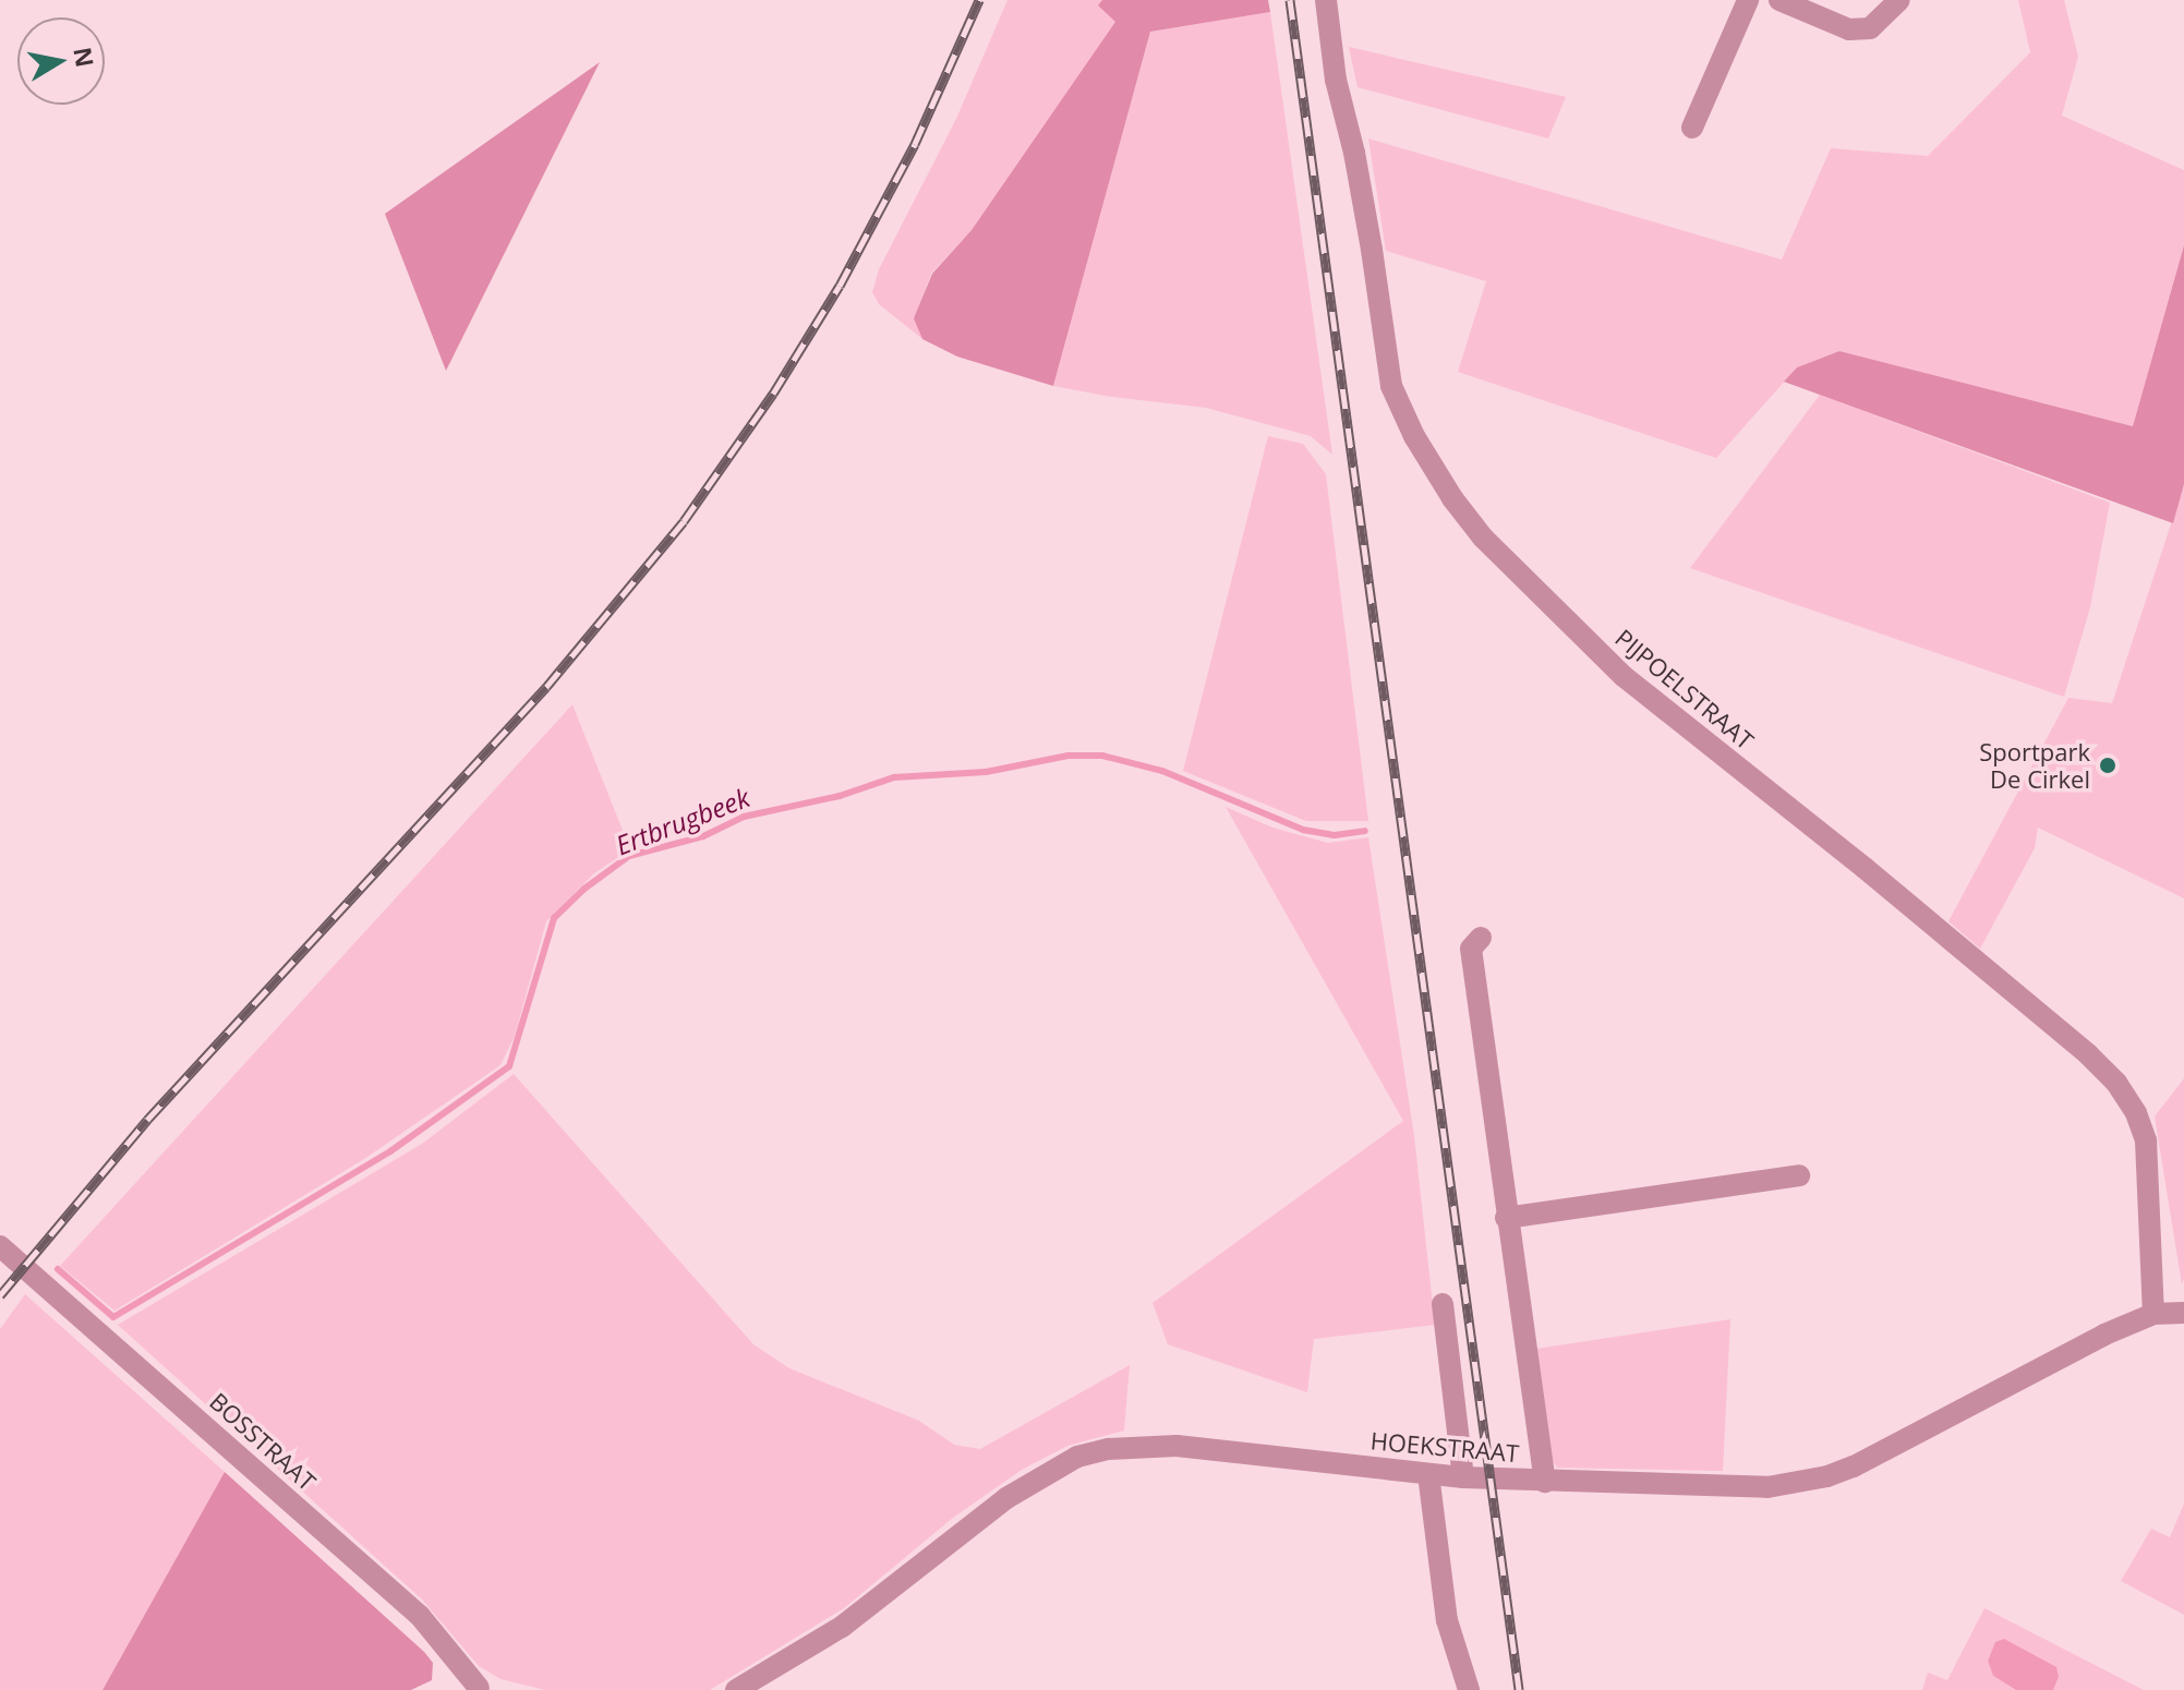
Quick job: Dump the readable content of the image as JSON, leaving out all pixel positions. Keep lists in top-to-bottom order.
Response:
{
  "streets": {
    "street": ["PIJPOELSTRAAT", "BOSSTRAAT", "HOEKSTRAAT"]
  },
  "crossings": [
    ["PIJPOELSTRAAT", "HOEKSTRAAT"]
  ],
  "water": ["Ertbrugbeek"],
  "places": ["Sportpark De Cirkel"],
  "north": "right"
}
